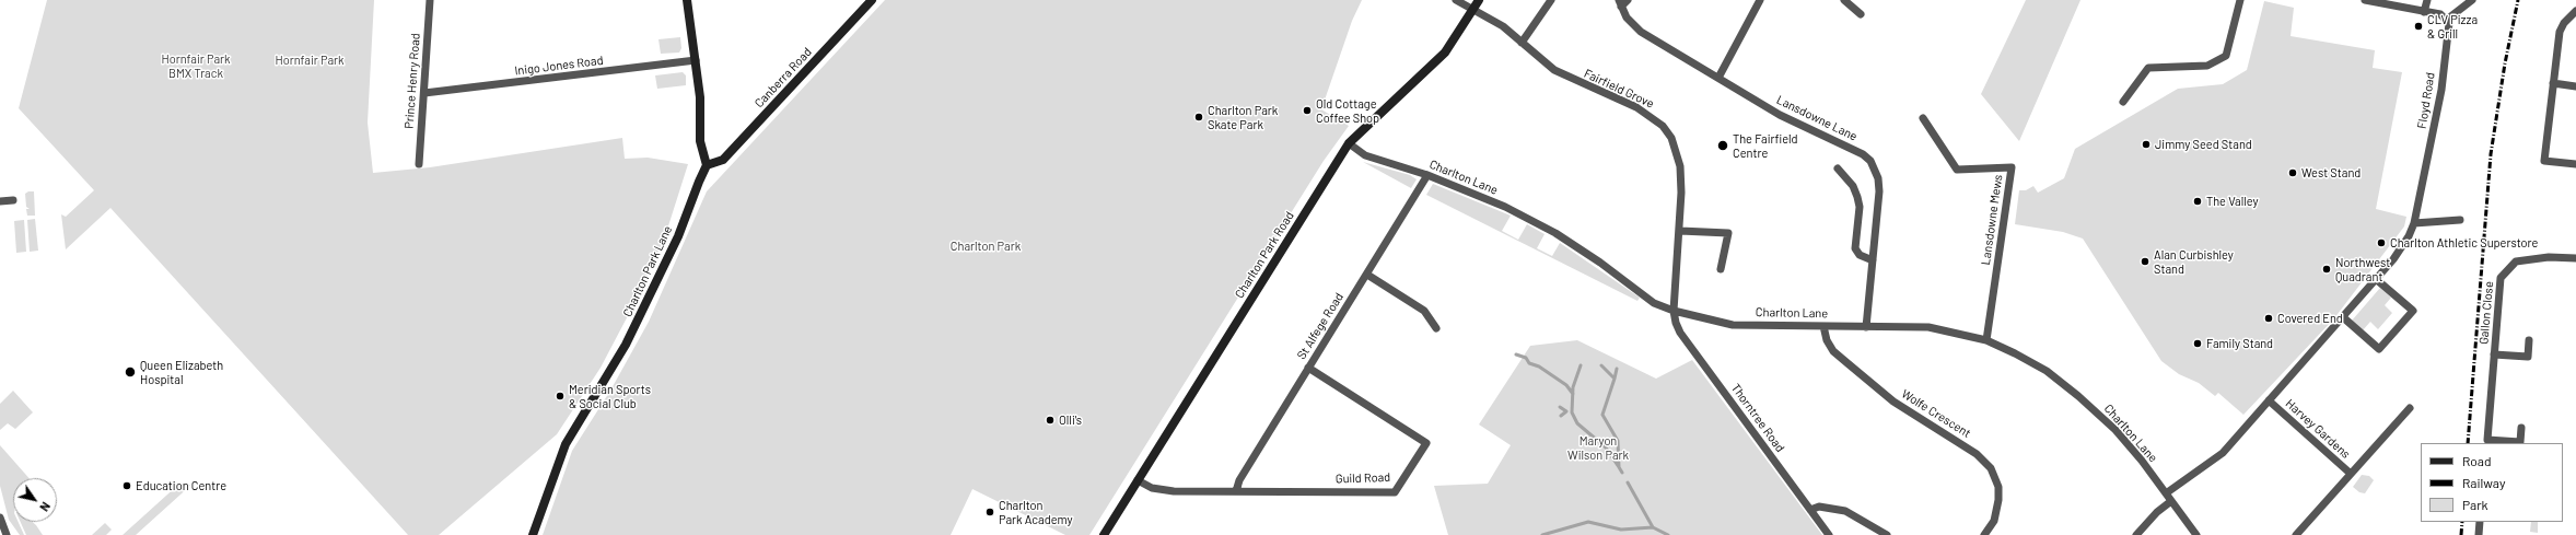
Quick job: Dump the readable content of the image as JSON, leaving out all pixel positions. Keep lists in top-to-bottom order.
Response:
{
  "streets": {
    "street": [
      "Inigo Jones Road",
      "Canberra Road",
      "Prince Henry Road",
      "Fairfield Grove",
      "Floyd Road",
      "Lansdowne Lane",
      "Charlton Lane",
      "Lansdowne Mews",
      "Charlton Park Road",
      "Charlton Park Lane",
      "Gallon Close",
      "St Alfege Road",
      "Wolfe Crescent",
      "Thorntree Road",
      "Harvey Gardens",
      "Guild Road"
    ]
  },
  "crossings": [
    ["Inigo Jones Road", "Prince Henry Road"],
    ["Canberra Road", "Charlton Park Lane"],
    ["Fairfield Grove", "Charlton Lane"],
    ["Fairfield Grove", "Charlton Park Road"],
    ["Fairfield Grove", "Thorntree Road"],
    ["Floyd Road", "Harvey Gardens"],
    ["Lansdowne Lane", "Charlton Lane"],
    ["Charlton Lane", "Lansdowne Mews"],
    ["Charlton Lane", "Charlton Park Road"],
    ["Charlton Lane", "St Alfege Road"],
    ["Charlton Lane", "Wolfe Crescent"],
    ["Charlton Lane", "Thorntree Road"],
    ["Charlton Lane", "Harvey Gardens"],
    ["Charlton Park Road", "Guild Road"],
    ["St Alfege Road", "Guild Road"]
  ],
  "parks": [
    "Hornfair Park BMX Track",
    "Hornfair Park",
    "Charlton Park",
    "Maryon Wilson Park"
  ],
  "places": [
    "CLV Pizza & Grill",
    "Old Cottage Coffee Shop",
    "Charlton Park Skate Park",
    "Jimmy Seed Stand",
    "The Fairfield Centre",
    "West Stand",
    "The Valley",
    "Charlton Athletic Superstore",
    "Alan Curbishley Stand",
    "Northwest Quadrant",
    "Covered End",
    "Family Stand",
    "Queen Elizabeth Hospital",
    "Meridian Sports & Social Club",
    "Olli's",
    "Education Centre",
    "Charlton Park Academy"
  ],
  "legend": ["Road", "Railway", "Park"],
  "north": "bottom right"
}
